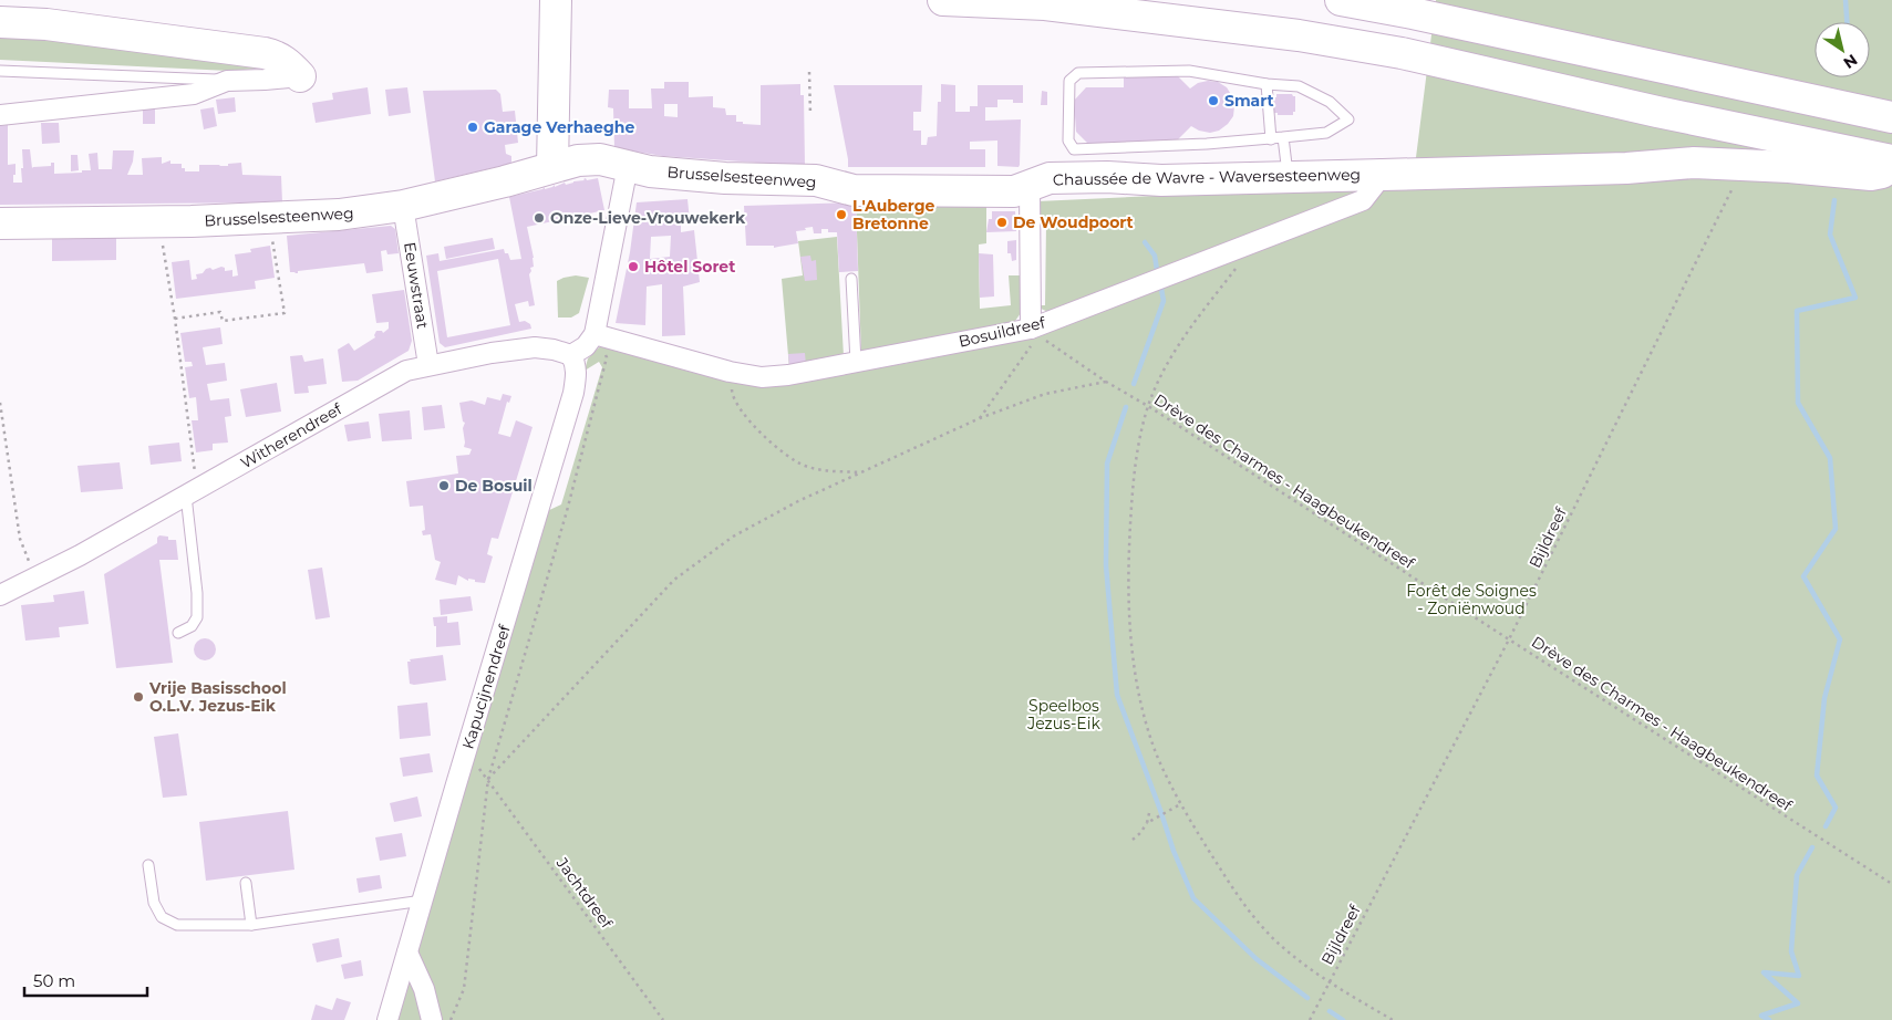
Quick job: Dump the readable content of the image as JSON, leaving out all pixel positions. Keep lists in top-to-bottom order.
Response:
{
  "streets": {
    "main road": ["Brusselsesteenweg", "Chaussée de Wavre - Waversesteenweg"],
    "street": [
      "Eeuwstraat",
      "Bosuildreef",
      "Witherendreef",
      "Kapucijnendreef"
    ],
    "path": ["Drève des Charmes - Haagbeukendreef", "Bijldreef", "Jachtdreef"]
  },
  "crossings": [
    ["Brusselsesteenweg", "Chaussée de Wavre - Waversesteenweg"],
    ["Brusselsesteenweg", "Eeuwstraat"],
    ["Chaussée de Wavre - Waversesteenweg", "Bosuildreef"],
    ["Eeuwstraat", "Witherendreef"],
    ["Bosuildreef", "Drève des Charmes - Haagbeukendreef"],
    ["Bosuildreef", "Kapucijnendreef"],
    ["Witherendreef", "Kapucijnendreef"],
    ["Drève des Charmes - Haagbeukendreef", "Bijldreef"],
    ["Kapucijnendreef", "Jachtdreef"]
  ],
  "parks": ["Forêt de Soignes - Zoniënwoud", "Speelbos Jezus-Eik"],
  "places": [
    "Smart",
    "Garage Verhaeghe",
    "L'Auberge Bretonne",
    "Onze-Lieve-Vrouwekerk",
    "De Woudpoort",
    "Hôtel Soret",
    "De Bosuil",
    "Vrije Basisschool O.L.V. Jezus-Eik"
  ],
  "scale_bar": "50 m",
  "north": "bottom right"
}
